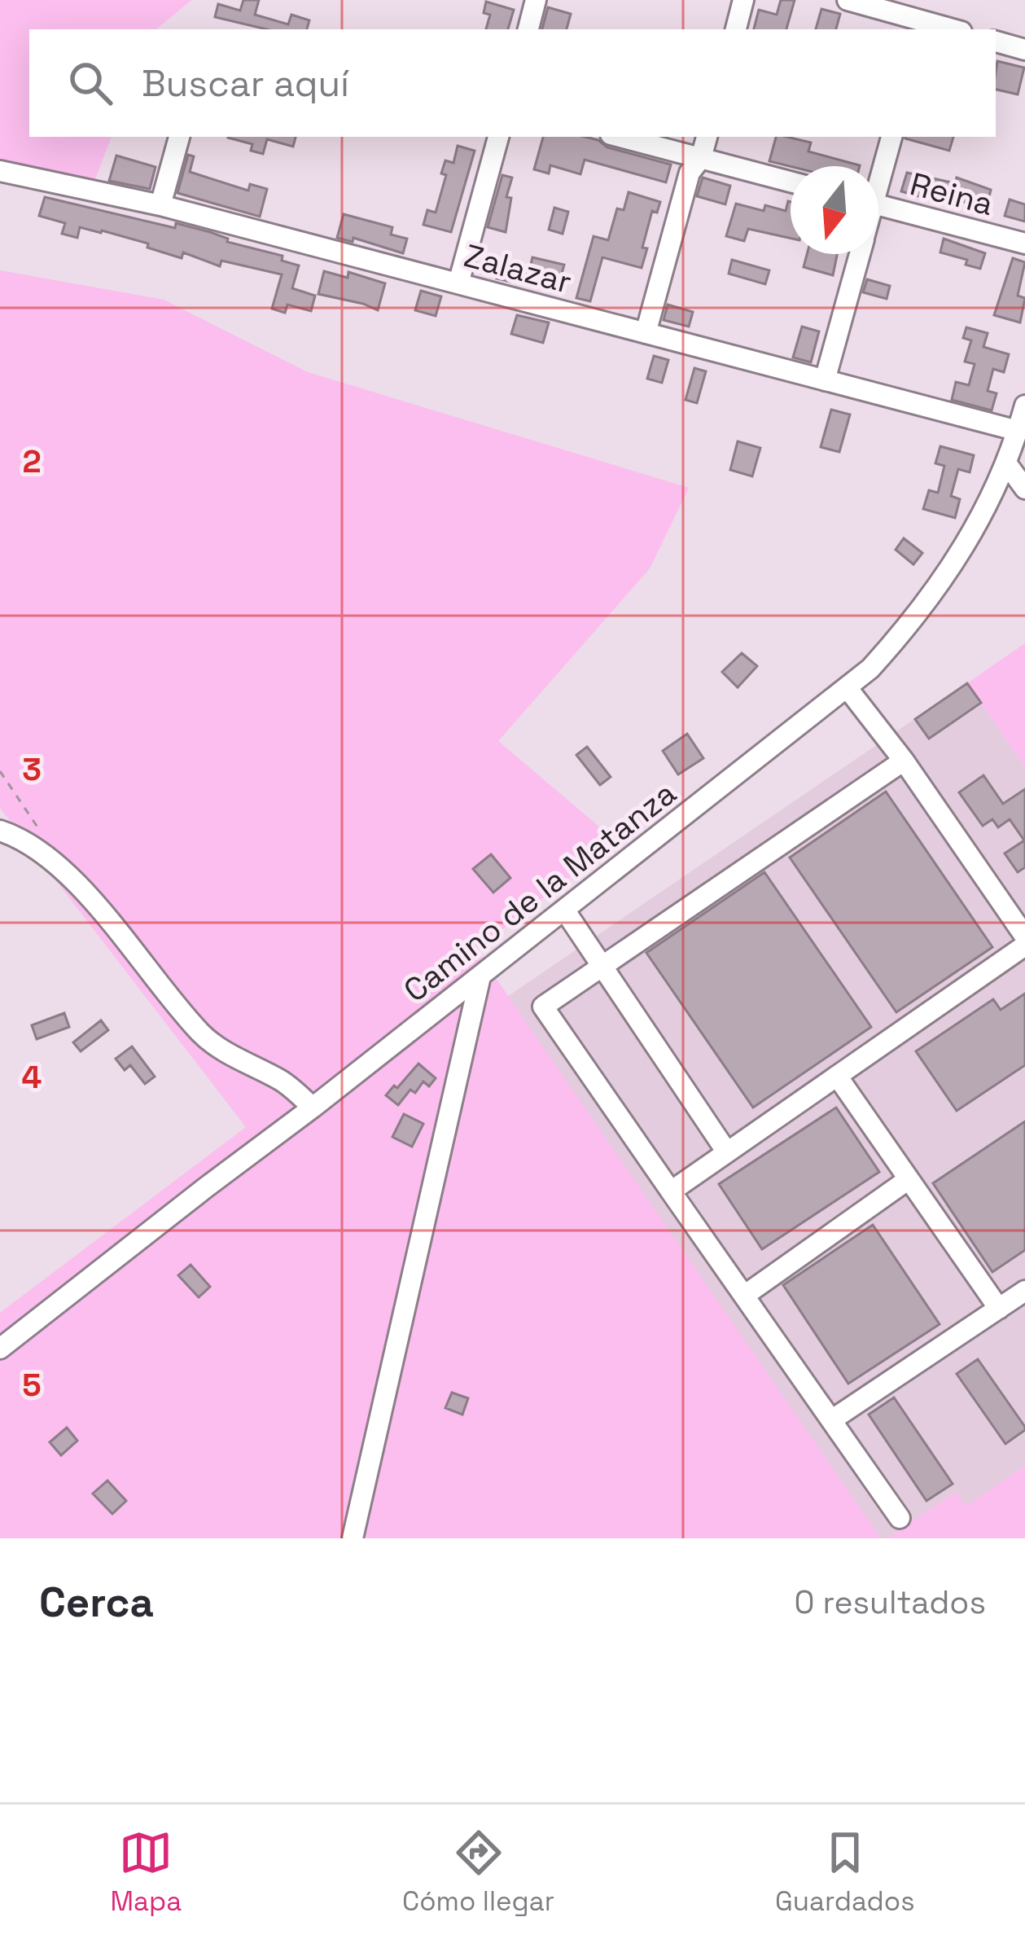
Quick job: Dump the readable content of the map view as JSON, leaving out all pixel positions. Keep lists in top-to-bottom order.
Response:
{
  "streets": {
    "street": ["Reina", "Zalazar", "Camino de la Matanza"]
  },
  "crossings": [
    ["Zalazar", "Camino de la Matanza"]
  ],
  "north": "bottom",
  "page": {
    "search": "Buscar aquí",
    "heading": ["Cerca", "0 resultados"],
    "nav": ["Mapa", "Cómo llegar", "Guardados"]
  },
  "grid": {
    "rows": [
      "2",
      "3",
      "4",
      "5"
    ]
  }
}
